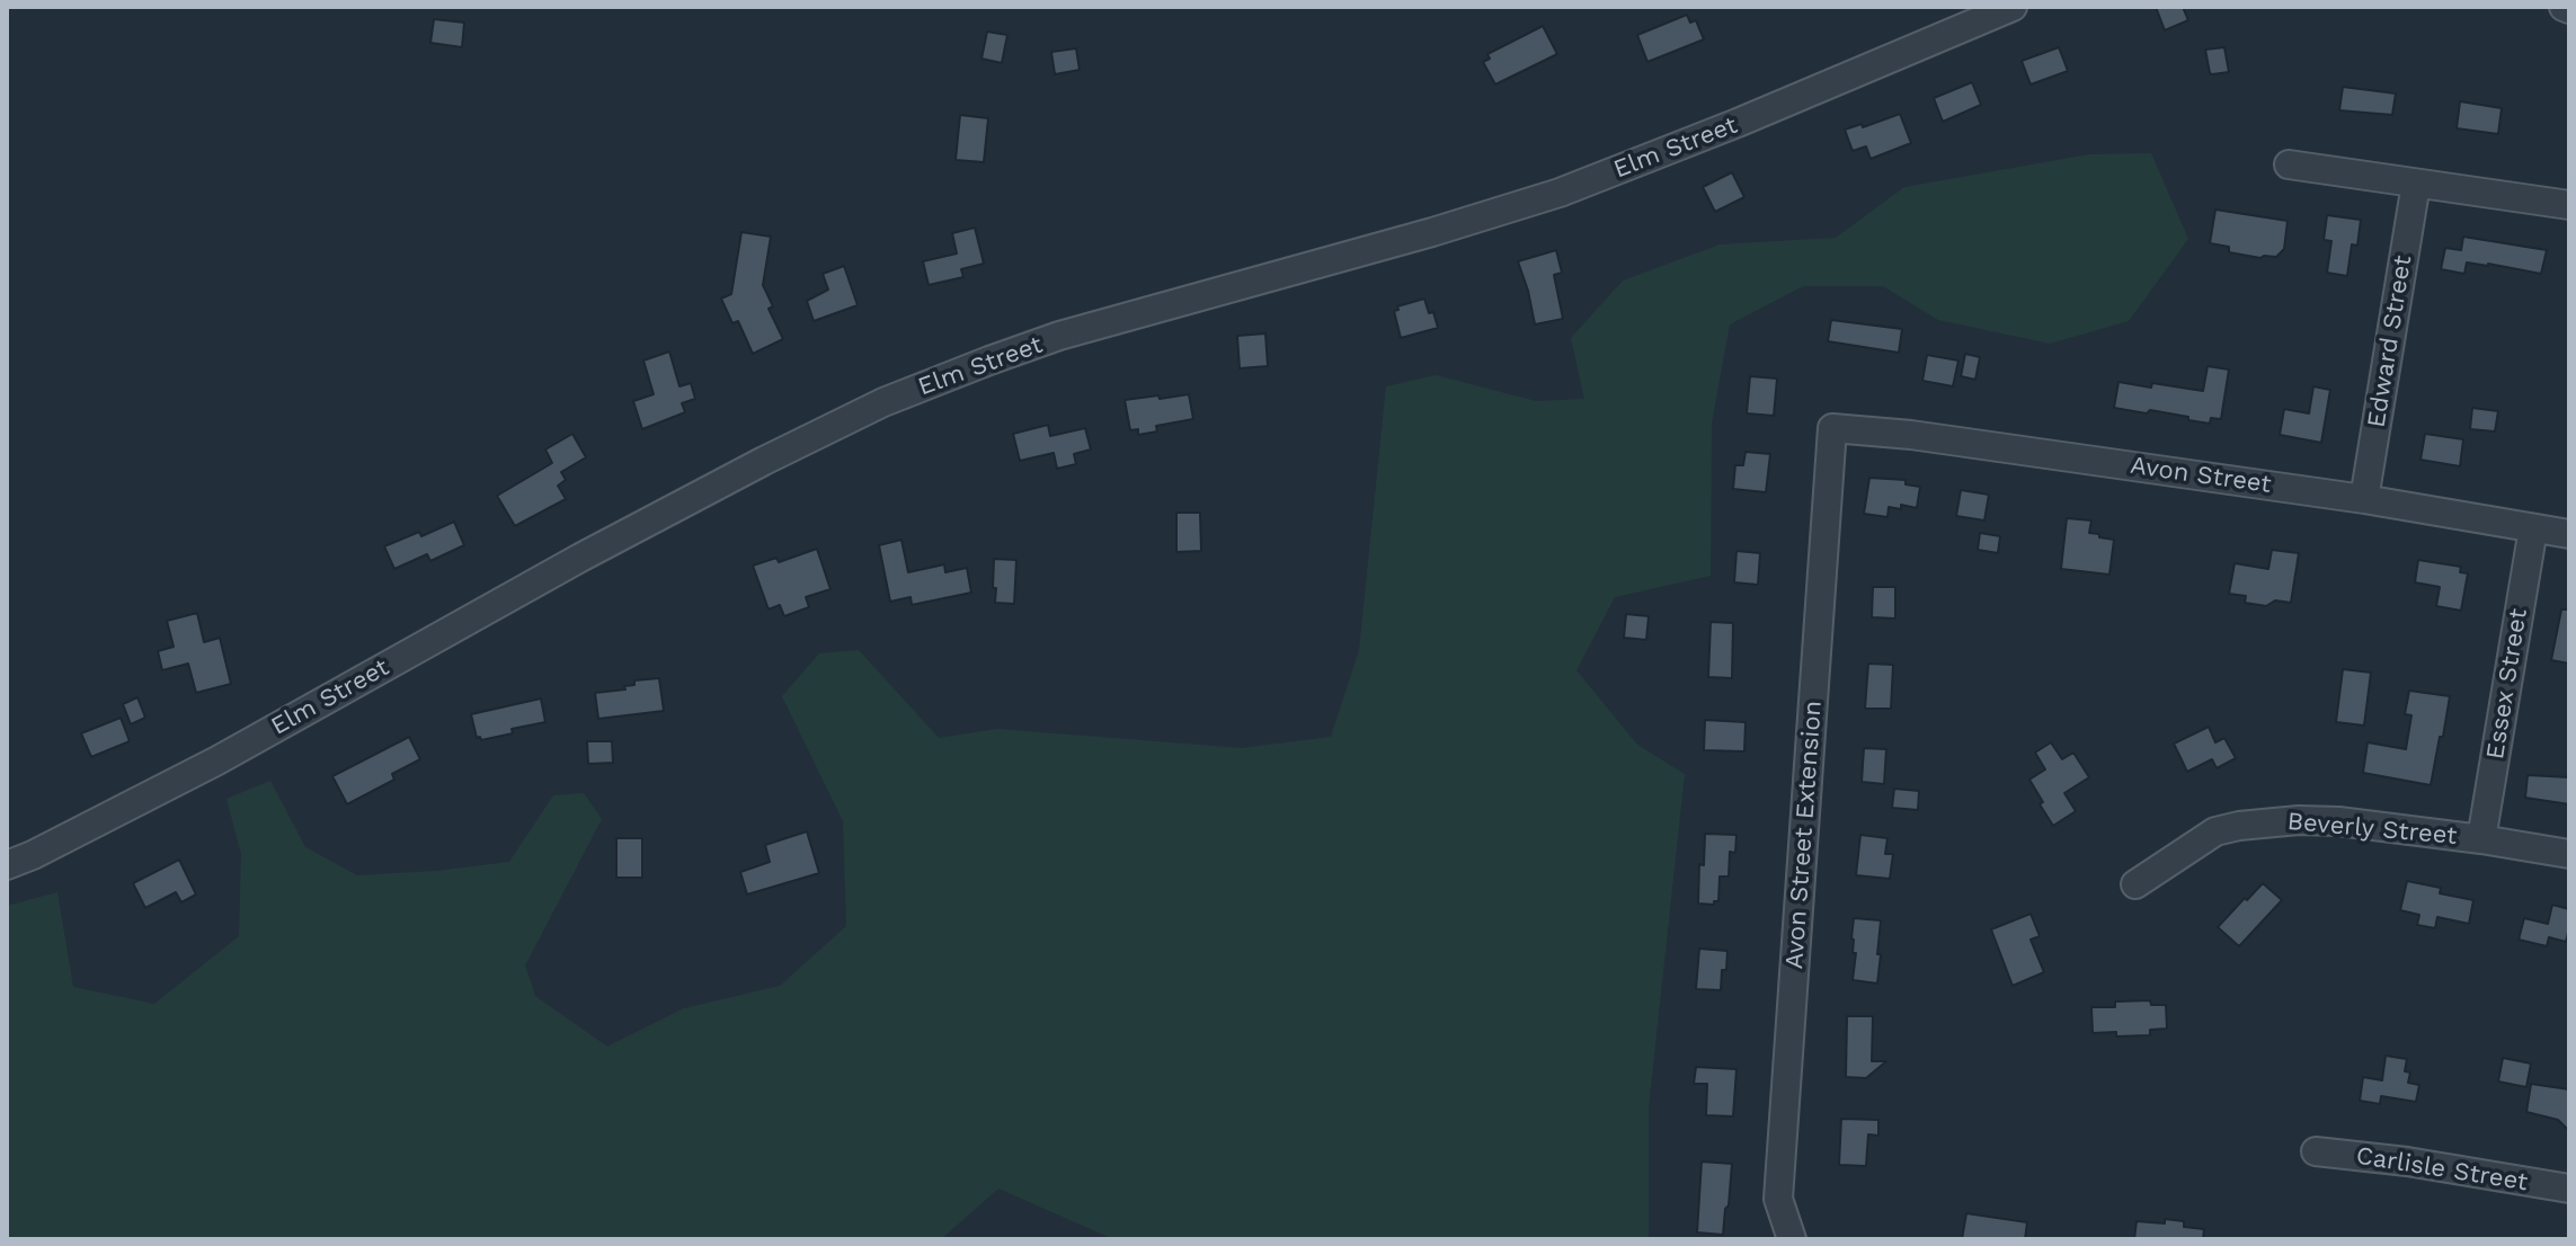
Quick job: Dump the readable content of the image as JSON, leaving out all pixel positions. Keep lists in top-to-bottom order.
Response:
{
  "streets": {
    "street": [
      "Elm Street",
      "Edward Street",
      "Avon Street",
      "Essex Street",
      "Beverly Street",
      "Avon Street Extension",
      "Carlisle Street"
    ]
  },
  "crossings": [
    ["Edward Street", "Avon Street"],
    ["Avon Street", "Essex Street"],
    ["Avon Street", "Avon Street Extension"],
    ["Essex Street", "Beverly Street"]
  ]
}
